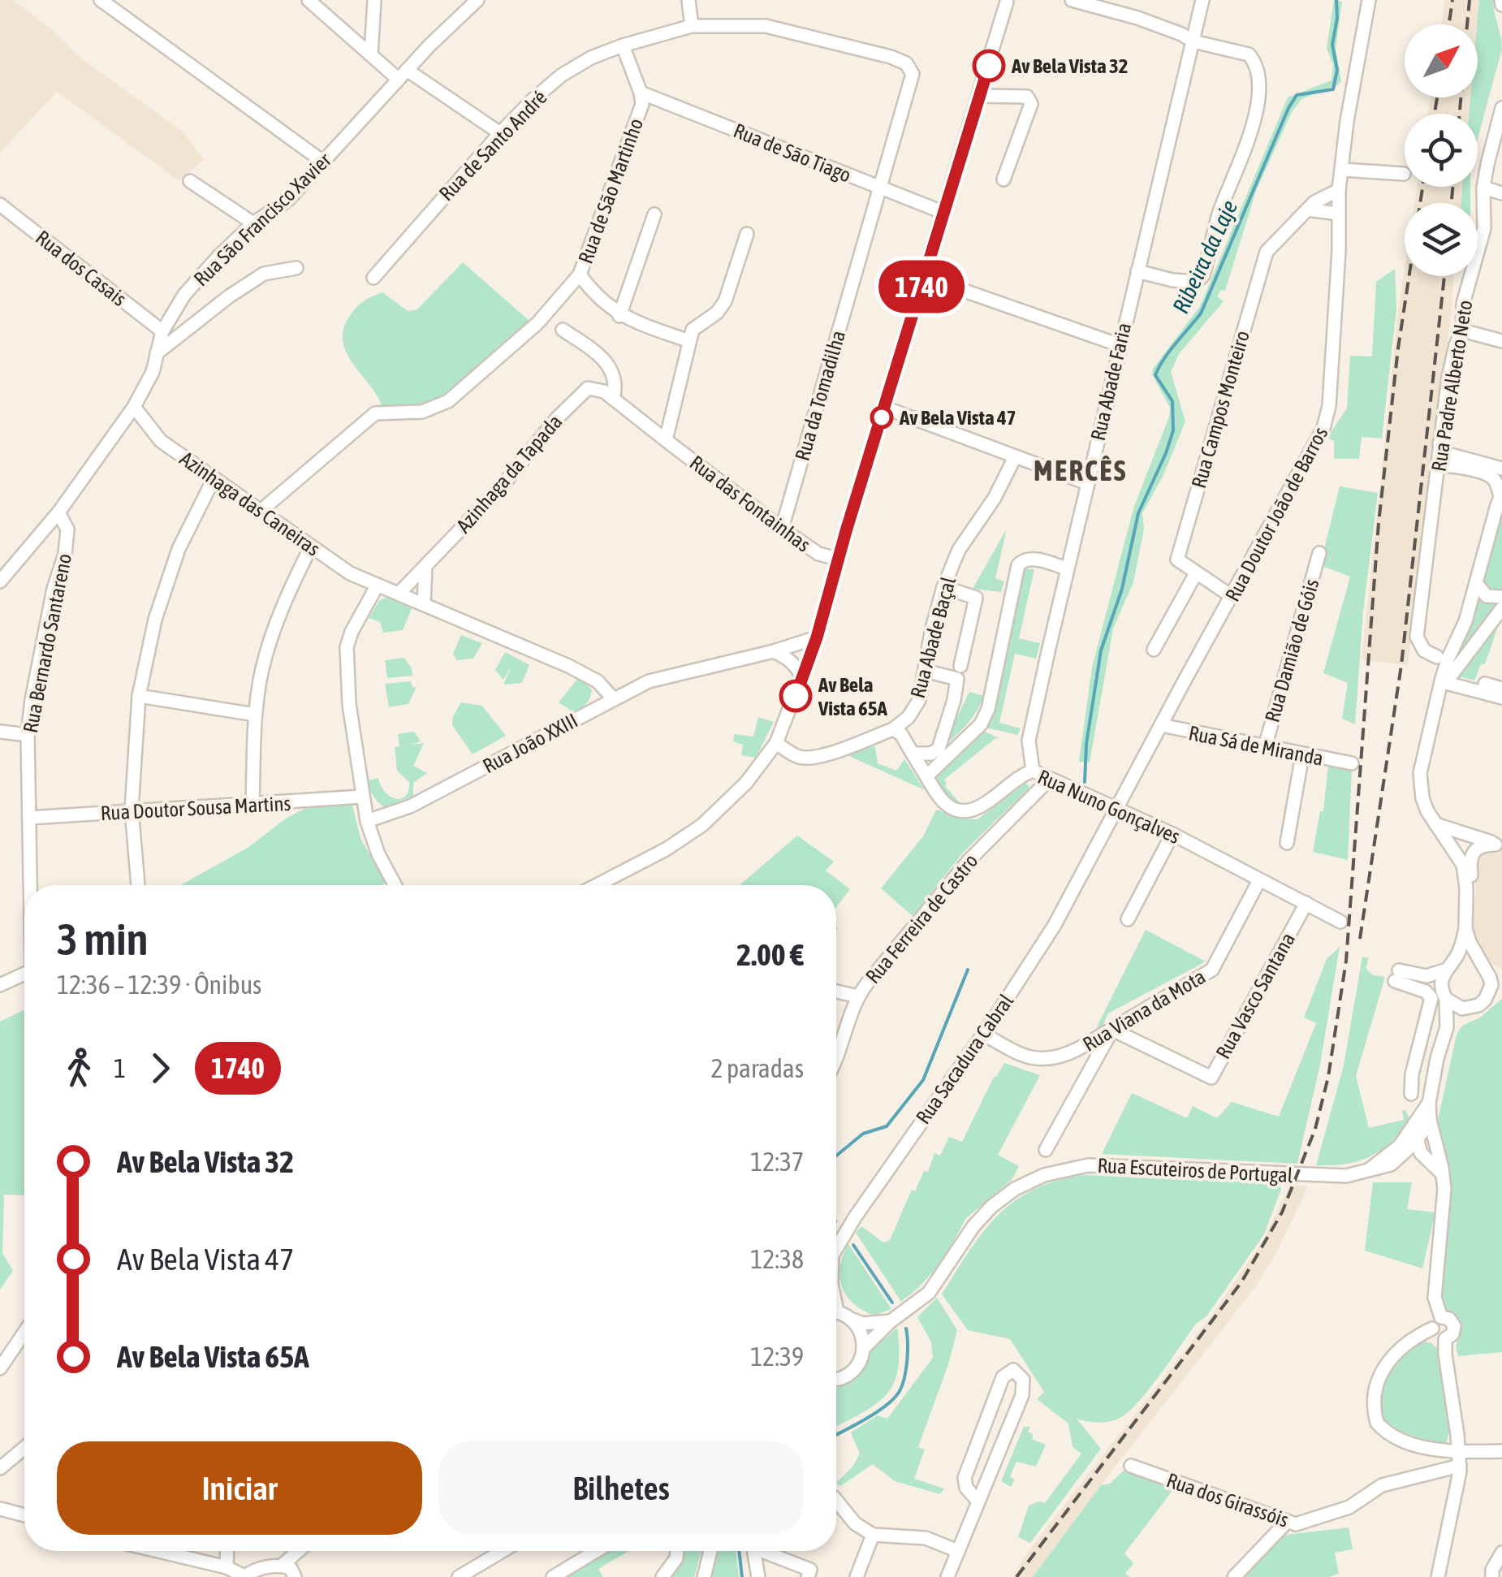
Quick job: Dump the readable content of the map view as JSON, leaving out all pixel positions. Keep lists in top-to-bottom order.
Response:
{
  "streets": {
    "street": [
      "Rua de Santo André",
      "Rua de São Tiago",
      "Rua de São Martinho",
      "Rua São Francisco Xavier",
      "Rua dos Casais",
      "Rua Abade Faria",
      "Rua Padre Alberto Neto",
      "Rua da Tomadilha",
      "Rua Campos Monteiro",
      "Azinhaga da Tapada",
      "Azinhaga das Caneiras",
      "Rua das Fontainhas",
      "Rua Doutor João de Barros",
      "Rua Abade Baçal",
      "Rua Bernardo Santareno",
      "Rua Damião de Góis",
      "Rua João XXIII",
      "Rua Sá de Miranda",
      "Rua Nuno Gonçalves",
      "Rua Doutor Sousa Martins",
      "Rua Ferreira de Castro",
      "Rua Vasco Santana",
      "Rua Viana da Mota",
      "Rua Sacadura Cabral",
      "Rua Escuteiros de Portugal",
      "Rua dos Girassóis"
    ]
  },
  "crossings": [
    ["Rua de Santo André", "Rua de São Martinho"],
    ["Rua de Santo André", "Rua da Tomadilha"],
    ["Rua de São Tiago", "Rua de São Martinho"],
    ["Rua de São Tiago", "Rua da Tomadilha"],
    ["Rua de São Martinho", "Azinhaga das Caneiras"],
    ["Rua São Francisco Xavier", "Rua dos Casais"],
    ["Rua São Francisco Xavier", "Azinhaga das Caneiras"],
    ["Rua São Francisco Xavier", "Rua Bernardo Santareno"],
    ["Rua Abade Faria", "Rua Nuno Gonçalves"],
    ["Rua da Tomadilha", "Rua das Fontainhas"],
    ["Rua Campos Monteiro", "Rua Doutor João de Barros"],
    ["Azinhaga da Tapada", "Azinhaga das Caneiras"],
    ["Azinhaga da Tapada", "Rua das Fontainhas"],
    ["Azinhaga das Caneiras", "Rua João XXIII"],
    ["Rua Doutor João de Barros", "Rua Sá de Miranda"],
    ["Rua Doutor João de Barros", "Rua Nuno Gonçalves"],
    ["Rua Doutor João de Barros", "Rua Sacadura Cabral"],
    ["Rua Abade Baçal", "Rua Nuno Gonçalves"],
    ["Rua Bernardo Santareno", "Rua Doutor Sousa Martins"],
    ["Rua Damião de Góis", "Rua Sá de Miranda"],
    ["Rua Nuno Gonçalves", "Rua Ferreira de Castro"],
    ["Rua Nuno Gonçalves", "Rua Vasco Santana"],
    ["Rua Nuno Gonçalves", "Rua Viana da Mota"],
    ["Rua Nuno Gonçalves", "Rua Sacadura Cabral"],
    ["Rua Vasco Santana", "Rua Viana da Mota"],
    ["Rua Viana da Mota", "Rua Sacadura Cabral"]
  ],
  "districts": ["MERCÊS"],
  "water": ["Ribeira da Laje"],
  "places": ["Av Bela Vista 32", "Av Bela Vista 47", "Av Bela Vista 65A"],
  "lines": ["bus line 1740"],
  "north": "top right",
  "page": {
    "on_map": "1740",
    "heading": ["3 min", "12:36 – 12:39 · Ônibus", "2.00 €"],
    "legs": ["1", "1740", "2 paradas"],
    "list": [
      {
        "name": "Av Bela Vista 32",
        "value": "12:37"
      },
      {
        "name": "Av Bela Vista 47",
        "value": "12:38"
      },
      {
        "name": "Av Bela Vista 65A",
        "value": "12:39"
      }
    ],
    "buttons": ["Iniciar", "Bilhetes"]
  }
}
